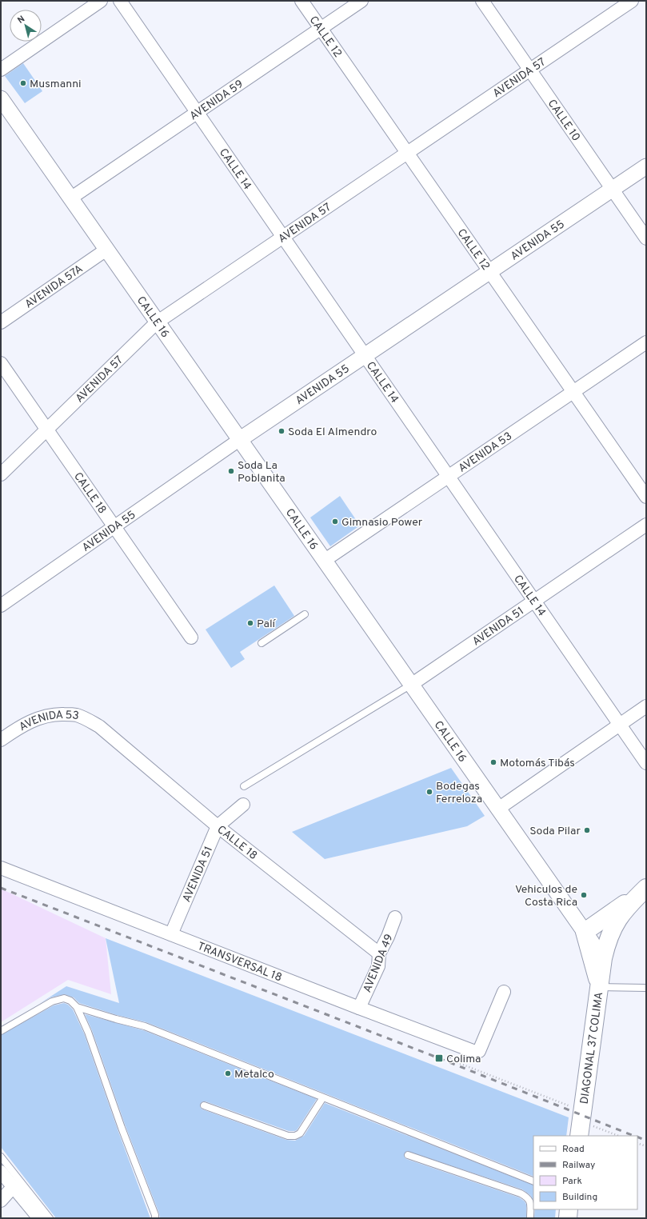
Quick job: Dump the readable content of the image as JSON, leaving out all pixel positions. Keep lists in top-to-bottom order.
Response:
{
  "streets": {
    "main road": ["DIAGONAL 37 COLIMA"],
    "street": [
      "CALLE 12",
      "AVENIDA 57",
      "AVENIDA 59",
      "CALLE 10",
      "CALLE 14",
      "AVENIDA 55",
      "AVENIDA 57A",
      "CALLE 16",
      "AVENIDA 53",
      "CALLE 18",
      "AVENIDA 51",
      "TRANSVERSAL 18",
      "AVENIDA 49"
    ]
  },
  "crossings": [
    ["CALLE 12", "AVENIDA 57"],
    ["CALLE 12", "AVENIDA 59"],
    ["CALLE 12", "AVENIDA 55"],
    ["CALLE 12", "AVENIDA 53"],
    ["AVENIDA 57", "CALLE 10"],
    ["AVENIDA 57", "CALLE 14"],
    ["AVENIDA 57", "CALLE 16"],
    ["AVENIDA 57", "CALLE 18"],
    ["AVENIDA 59", "CALLE 14"],
    ["AVENIDA 59", "CALLE 16"],
    ["CALLE 10", "AVENIDA 55"],
    ["CALLE 14", "AVENIDA 55"],
    ["CALLE 14", "AVENIDA 53"],
    ["CALLE 14", "AVENIDA 51"],
    ["AVENIDA 55", "CALLE 16"],
    ["AVENIDA 55", "CALLE 18"],
    ["AVENIDA 57A", "CALLE 16"],
    ["CALLE 16", "AVENIDA 53"],
    ["CALLE 16", "AVENIDA 51"],
    ["CALLE 16", "DIAGONAL 37 COLIMA"],
    ["AVENIDA 53", "CALLE 18"],
    ["CALLE 18", "AVENIDA 51"],
    ["CALLE 18", "AVENIDA 49"],
    ["AVENIDA 51", "TRANSVERSAL 18"],
    ["TRANSVERSAL 18", "AVENIDA 49"]
  ],
  "places": {
    "other": [
      "Musmanni",
      "Soda El Almendro",
      "Soda La Poblanita",
      "Gimnasio Power",
      "Palí",
      "Motomás Tibás",
      "Bodegas Ferreloza",
      "Soda Pilar",
      "Vehiculos de Costa Rica",
      "Metalco"
    ],
    "transit": ["Colima"]
  },
  "legend": [
    "Road",
    "Railway",
    "Park",
    "Building"
  ],
  "north": "top left"
}
